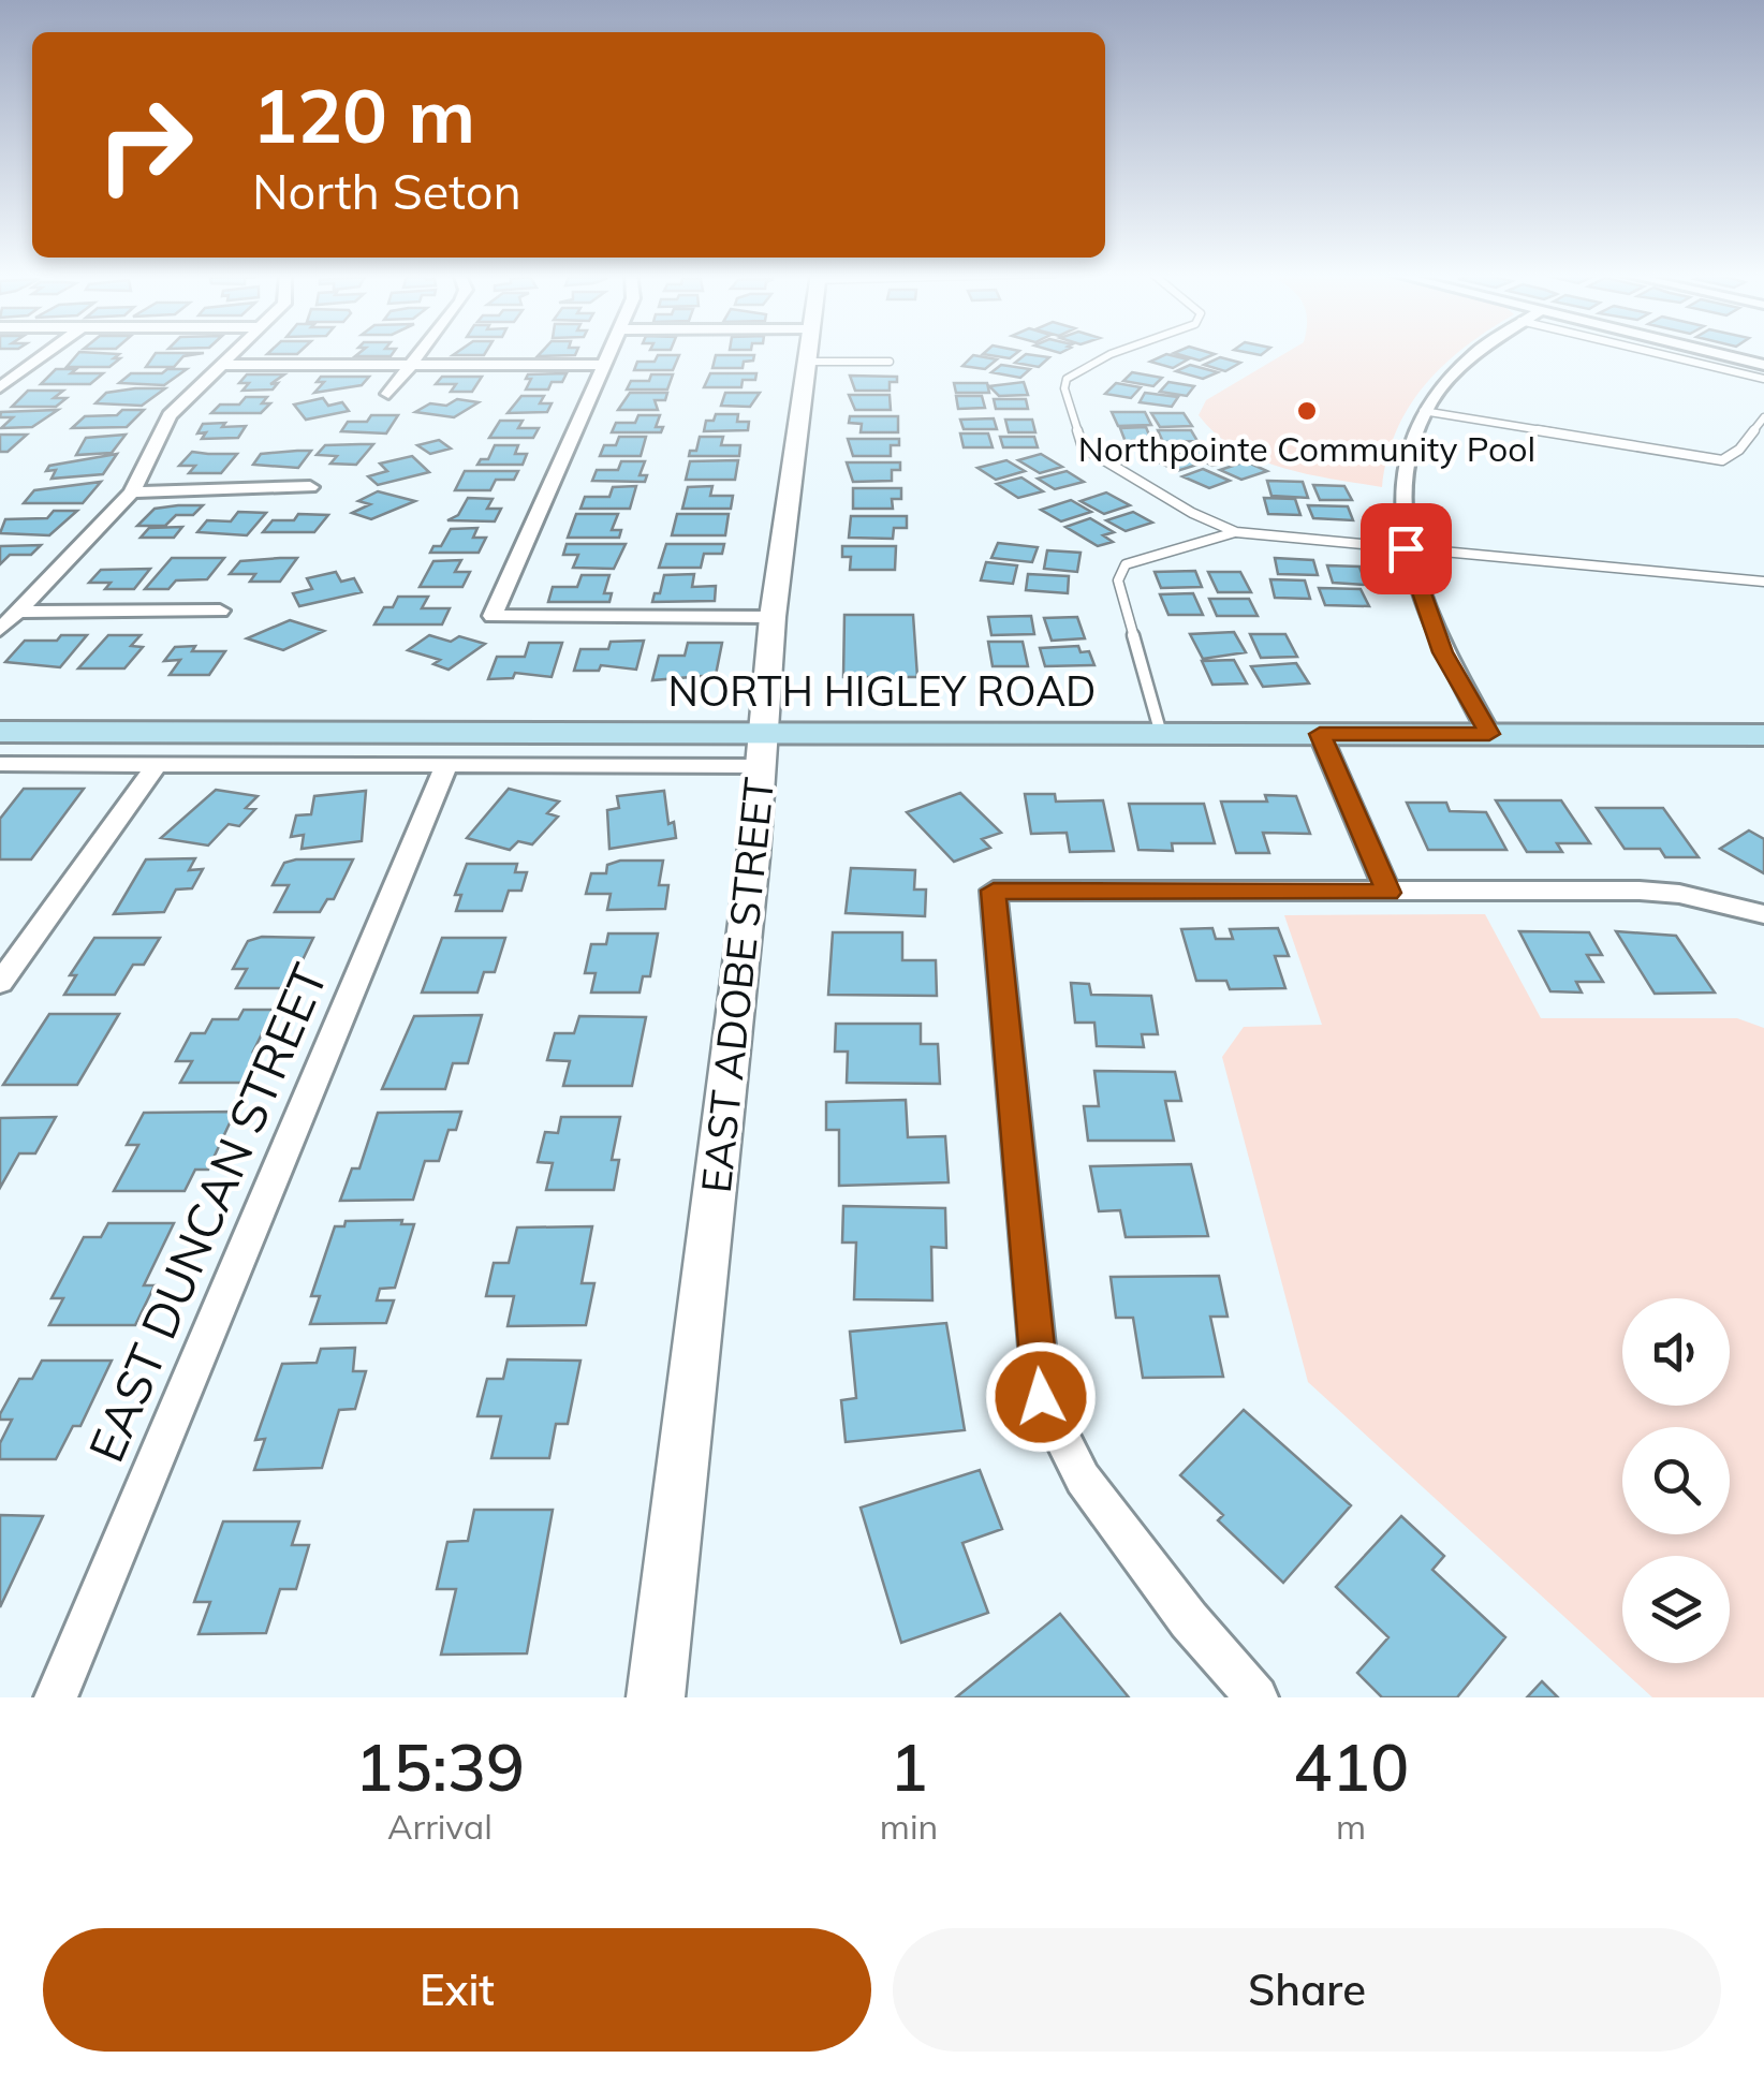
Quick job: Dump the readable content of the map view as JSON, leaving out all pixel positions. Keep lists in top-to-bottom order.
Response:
{
  "streets": {
    "main road": ["NORTH HIGLEY ROAD"],
    "street": ["EAST ADOBE STREET", "EAST DUNCAN STREET"]
  },
  "crossings": [
    ["NORTH HIGLEY ROAD", "EAST ADOBE STREET"],
    ["NORTH HIGLEY ROAD", "EAST DUNCAN STREET"]
  ],
  "places": ["Northpointe Community Pool"],
  "page": {
    "turn": ["120 m", "North Seton"],
    "eta": [
      "15:39",
      "Arrival",
      "1",
      "min",
      "410",
      "m"
    ],
    "buttons": ["Exit", "Share"]
  }
}
